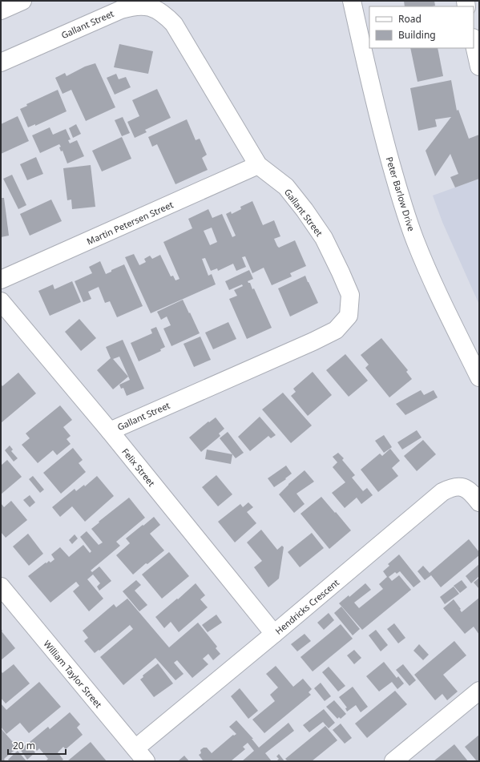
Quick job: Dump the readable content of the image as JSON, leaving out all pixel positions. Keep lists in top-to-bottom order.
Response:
{
  "streets": {
    "street": [
      "Gallant Street",
      "Peter Barlow Drive",
      "Martin Petersen Street",
      "Felix Street",
      "Hendricks Crescent",
      "William Taylor Street"
    ]
  },
  "crossings": [
    ["Gallant Street", "Martin Petersen Street"],
    ["Gallant Street", "Felix Street"],
    ["Felix Street", "Hendricks Crescent"],
    ["Hendricks Crescent", "William Taylor Street"]
  ],
  "legend": ["Road", "Building"],
  "scale_bar": "20 m"
}
